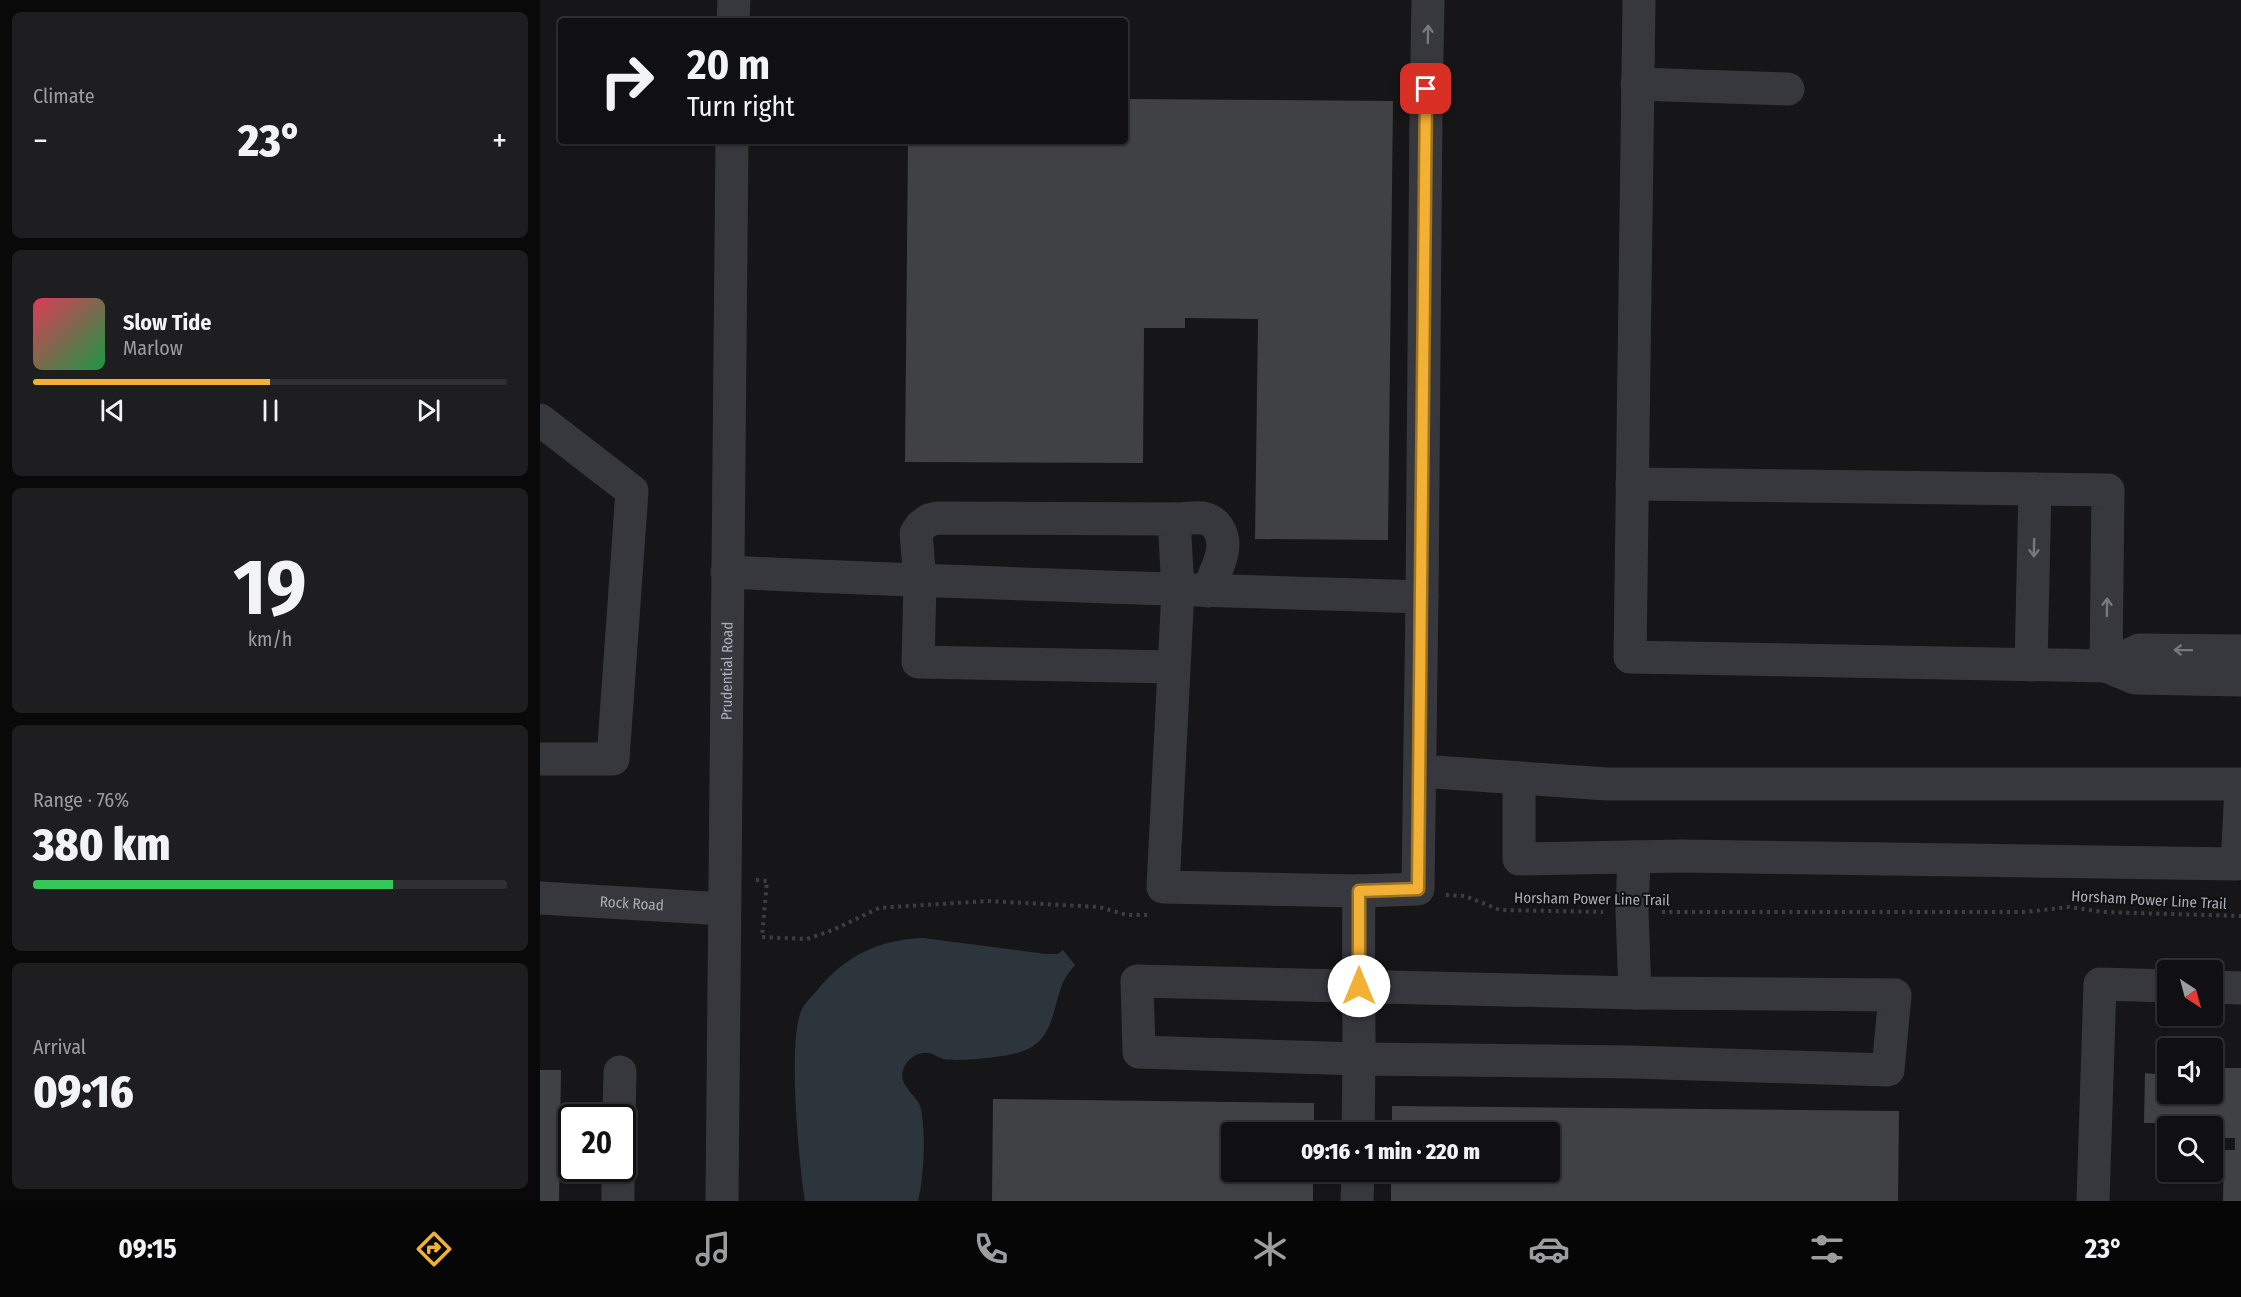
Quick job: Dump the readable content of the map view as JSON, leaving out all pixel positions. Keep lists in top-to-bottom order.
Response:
{
  "streets": {
    "street": ["Prudential Road", "Rock Road"],
    "path": ["Horsham Power Line Trail"]
  },
  "crossings": [
    ["Prudential Road", "Rock Road"]
  ],
  "north": "bottom right",
  "page": {
    "tile": [
      "Climate",
      ["19", "km/h"],
      ["Range · 76%", "380 km"],
      ["Arrival", "09:16"]
    ],
    "turn": ["20 m", "Turn right"],
    "heat": ["−", "23°", "+"],
    "song": ["Slow Tide", "Marlow"],
    "limit": "20",
    "trip": "09:16 · 1 min · 220 m",
    "tabs": ["09:15", "23°"]
  }
}
